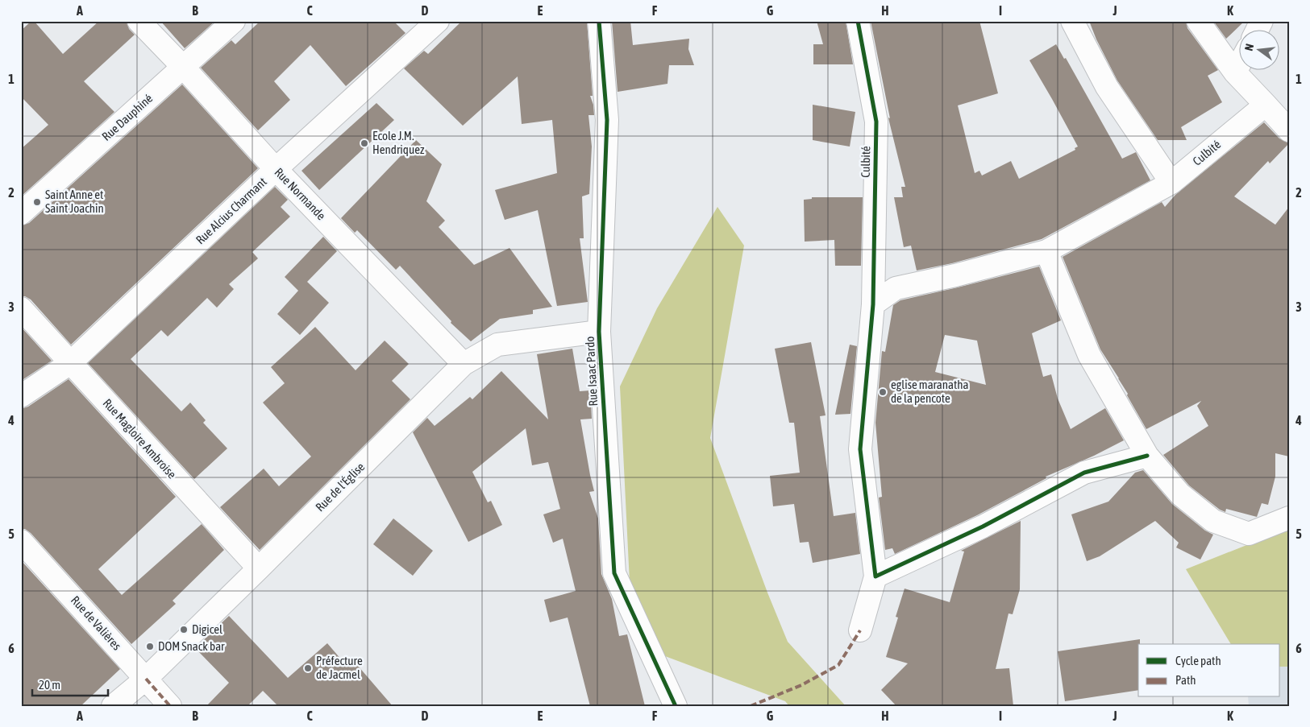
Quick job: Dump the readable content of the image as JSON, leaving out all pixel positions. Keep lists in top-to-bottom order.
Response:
{
  "streets": {
    "street": [
      "Rue Dauphiné",
      "Culbité",
      "Rue Normande",
      "Rue Alcius Charmant",
      "Rue Isaac Pardo",
      "Rue Magloire Ambroise",
      "Rue de l'Église",
      "Rue de Valières"
    ]
  },
  "crossings": [
    ["Rue Dauphiné", "Rue Normande"],
    ["Rue Normande", "Rue Alcius Charmant"],
    ["Rue Normande", "Rue de l'Église"],
    ["Rue Alcius Charmant", "Rue Magloire Ambroise"],
    ["Rue Isaac Pardo", "Rue de l'Église"],
    ["Rue Magloire Ambroise", "Rue de l'Église"],
    ["Rue de l'Église", "Rue de Valières"]
  ],
  "places": [
    "Ecole J.M. Hendriquez",
    "Saint Anne et Saint Joachin",
    "eglise maranatha de la pencote",
    "Digicel",
    "DOM Snack bar",
    "Préfecture de Jacmel"
  ],
  "legend": ["Cycle path", "Path"],
  "scale_bar": "20 m",
  "north": "left",
  "grid": {
    "columns": [
      "A",
      "B",
      "C",
      "D",
      "E",
      "F",
      "G",
      "H",
      "I",
      "J",
      "K"
    ],
    "rows": [
      "1",
      "2",
      "3",
      "4",
      "5",
      "6"
    ]
  }
}
